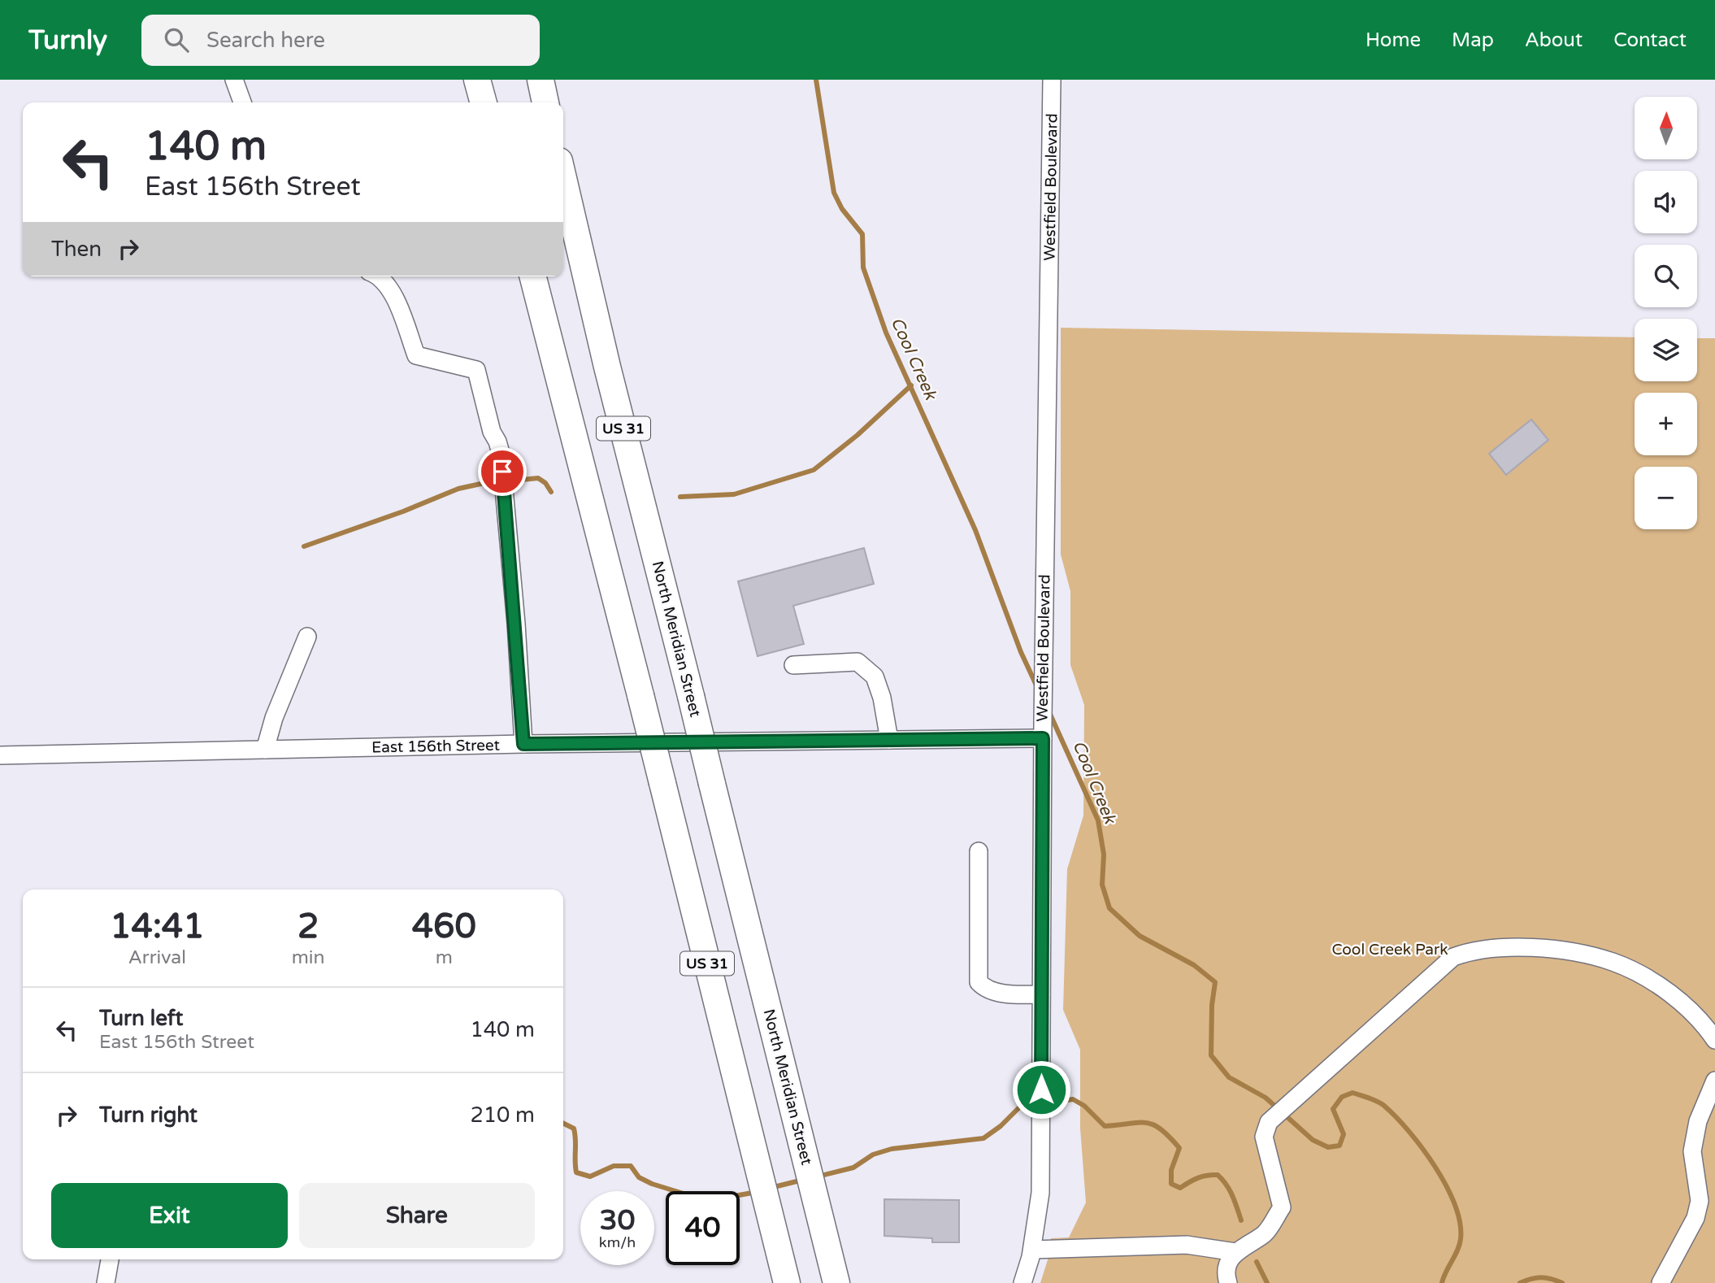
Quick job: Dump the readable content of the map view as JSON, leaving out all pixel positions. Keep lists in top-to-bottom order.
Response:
{
  "streets": {
    "highway": ["US 31", "North Meridian Street"],
    "street": ["Westfield Boulevard", "East 156th Street"]
  },
  "crossings": [
    ["Westfield Boulevard", "East 156th Street"]
  ],
  "water": ["Cool Creek"],
  "parks": ["Cool Creek Park"],
  "north": "top",
  "page": {
    "header": "Turnly",
    "search": "Search here",
    "nav": [
      "Home",
      "Map",
      "About",
      "Contact"
    ],
    "map_buttons": ["+", "−"],
    "turn": ["140 m", "East 156th Street"],
    "then": "Then",
    "eta": [
      "14:41",
      "Arrival",
      "2",
      "min",
      "460",
      "m"
    ],
    "list": [
      {
        "name": "Turn left",
        "note": "East 156th Street",
        "value": "140 m"
      },
      {
        "name": "Turn right",
        "value": "210 m"
      }
    ],
    "buttons": ["Exit", "Share"],
    "speed": "30 km/h",
    "limit": "40"
  }
}
